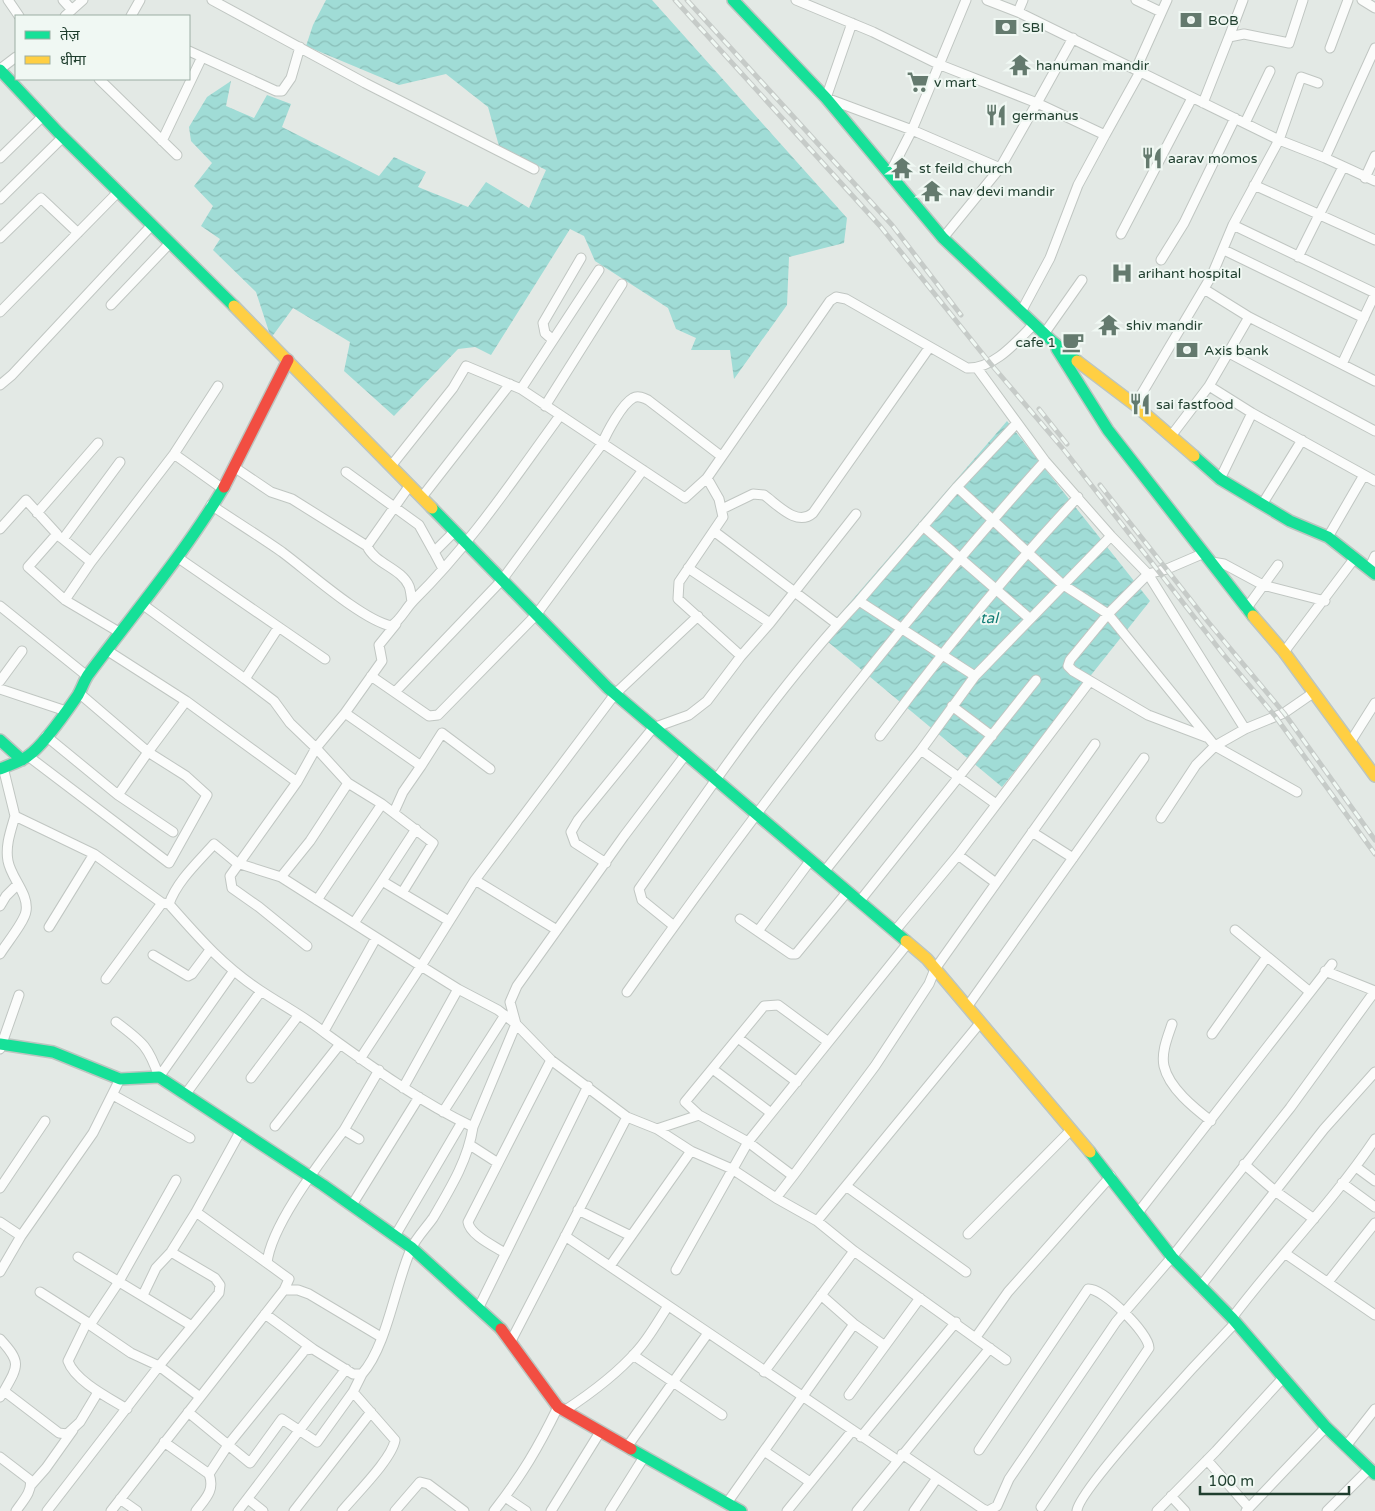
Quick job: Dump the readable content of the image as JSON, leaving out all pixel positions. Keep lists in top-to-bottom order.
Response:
{
  "water": ["tal"],
  "places": {
    "bank": ["BOB", "SBI", "Axis bank"],
    "temple": [
      "hanuman mandir",
      "st feild church",
      "nav devi mandir",
      "shiv mandir"
    ],
    "supermarket": ["v mart"],
    "restaurant": ["germanus", "aarav momos", "sai fastfood"],
    "hospital": ["arihant hospital"],
    "cafe": ["cafe 1"]
  },
  "legend": ["तेज़", "धीमा"],
  "scale_bar": "100 m"
}
